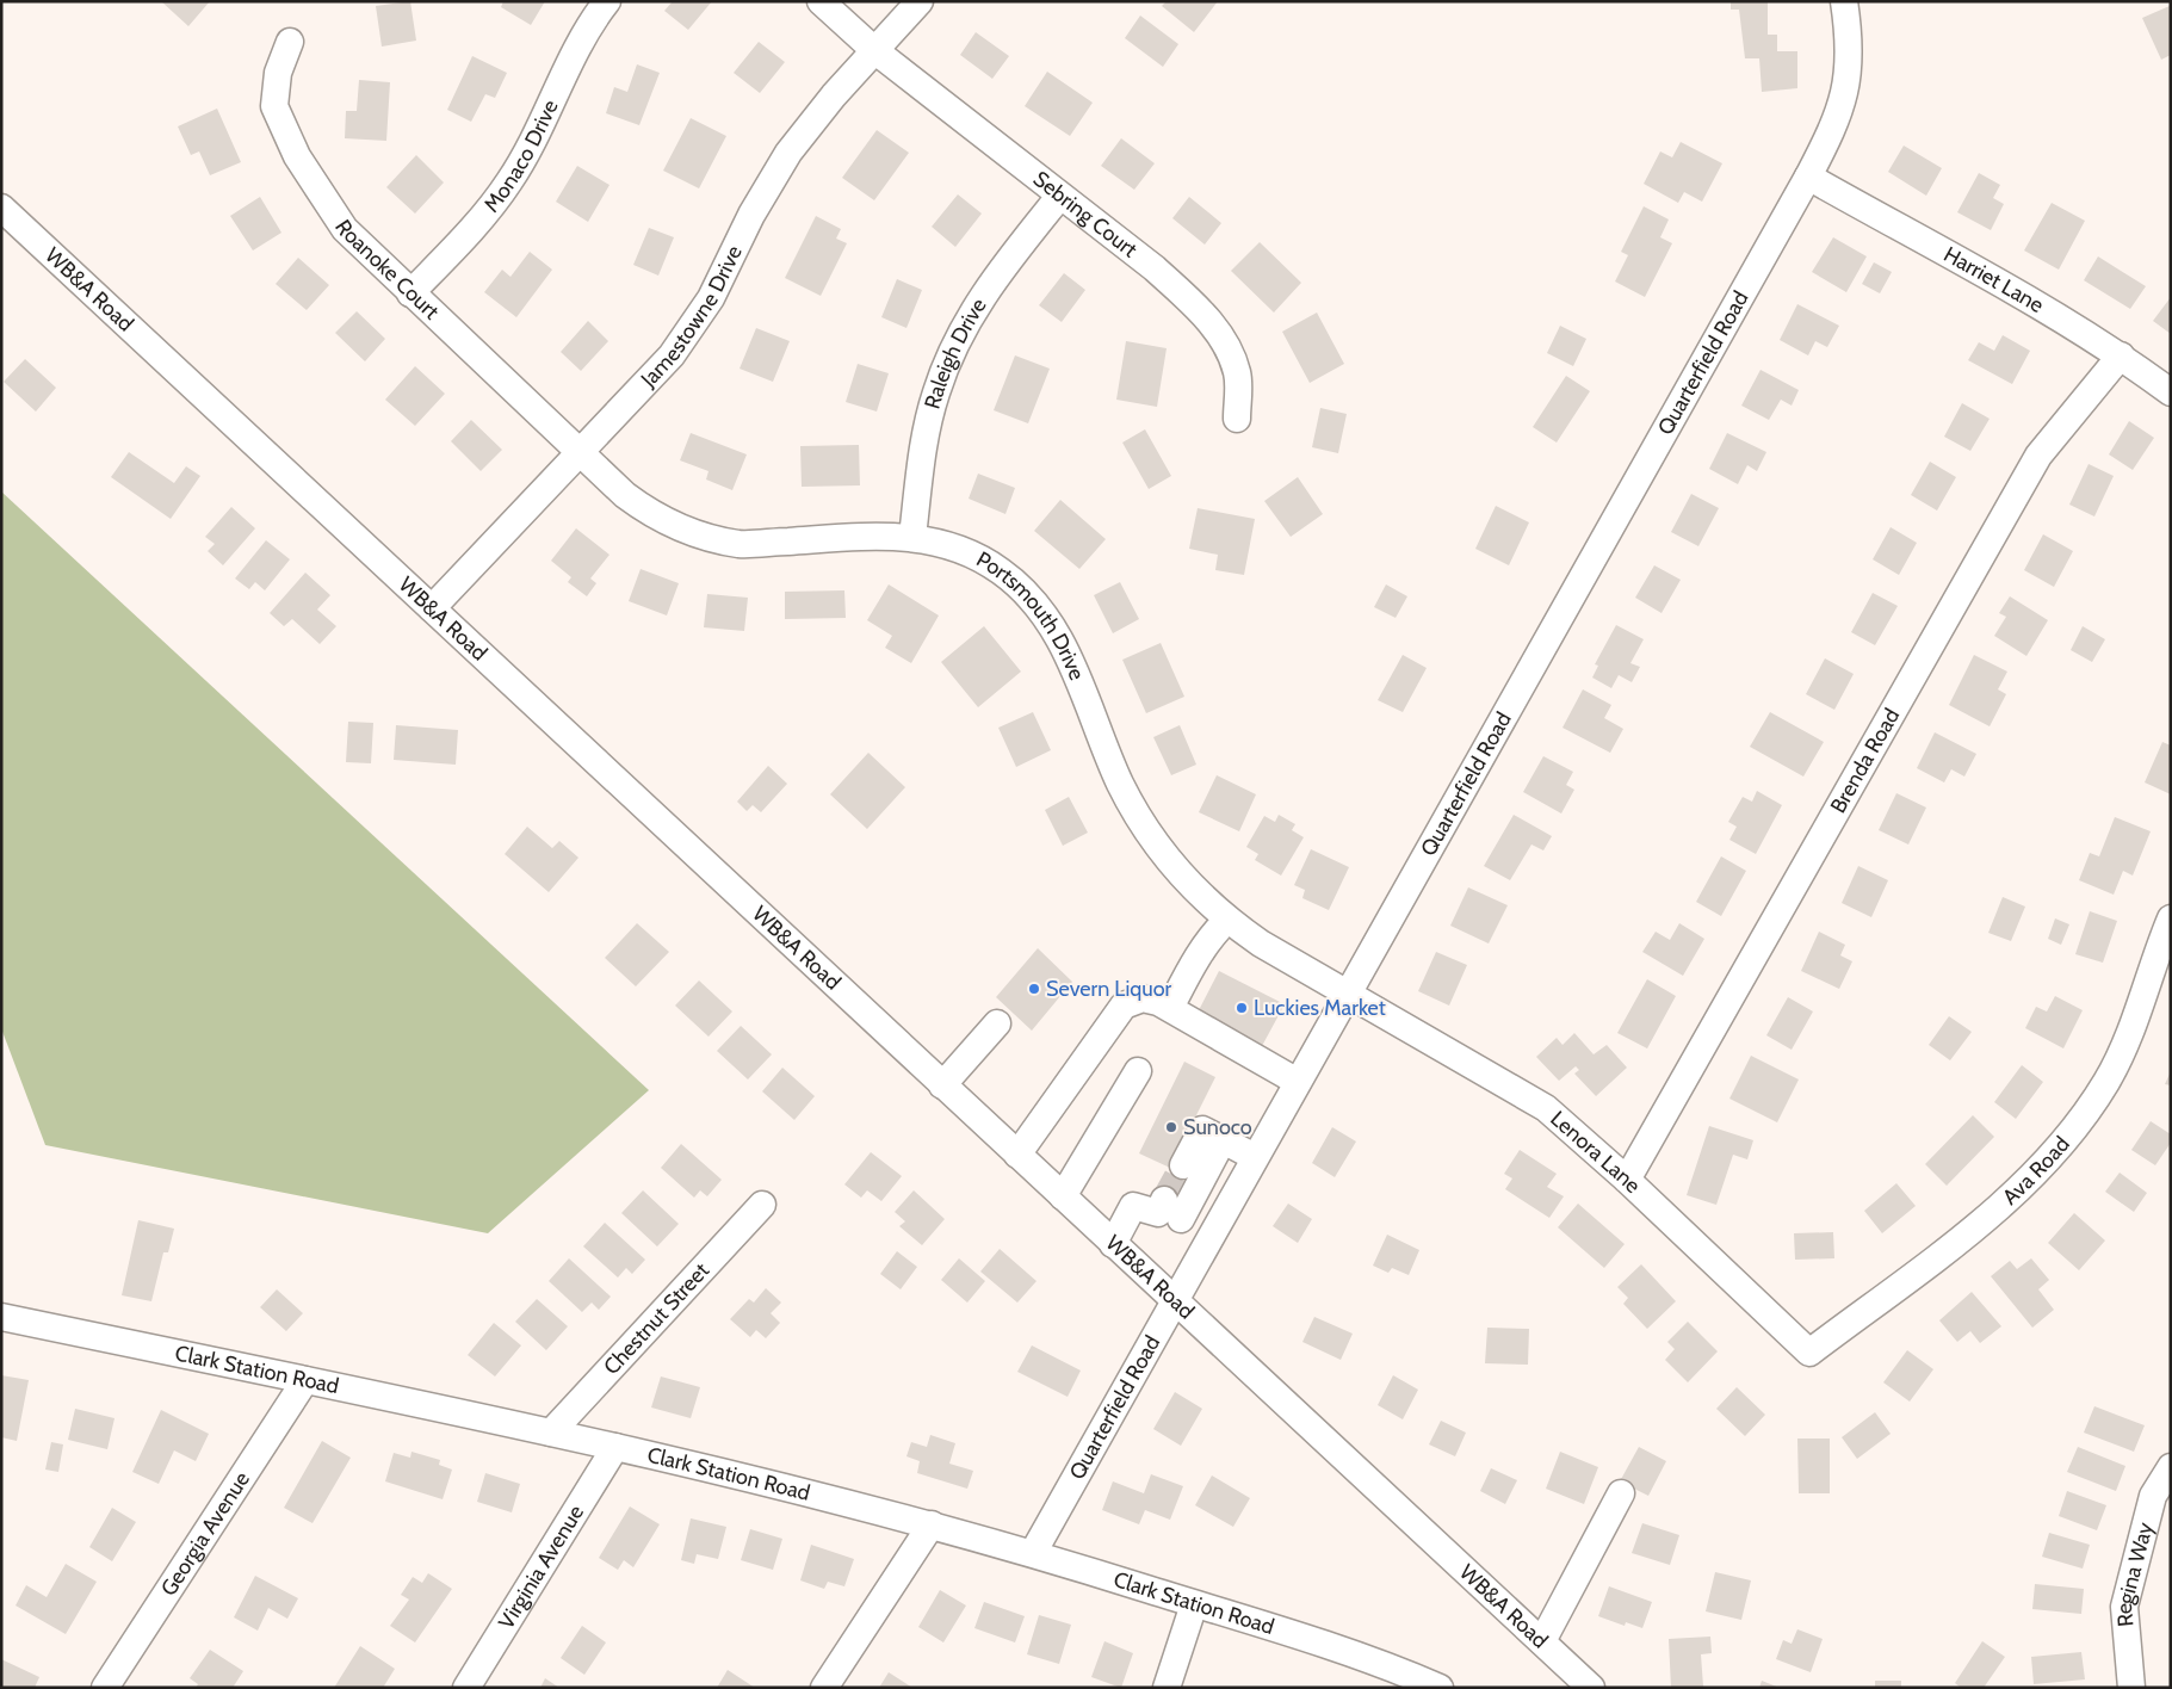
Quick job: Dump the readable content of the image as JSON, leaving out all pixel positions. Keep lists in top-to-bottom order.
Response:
{
  "streets": {
    "street": [
      "Monaco Drive",
      "Sebring Court",
      "Roanoke Court",
      "Harriet Lane",
      "WB&A Road",
      "Jamestowne Drive",
      "Raleigh Drive",
      "Quarterfield Road",
      "Portsmouth Drive",
      "Brenda Road",
      "Lenora Lane",
      "Ava Road",
      "Chestnut Street",
      "Clark Station Road",
      "Georgia Avenue",
      "Virginia Avenue",
      "Regina Way"
    ]
  },
  "crossings": [
    ["Monaco Drive", "Roanoke Court"],
    ["Sebring Court", "Jamestowne Drive"],
    ["Sebring Court", "Raleigh Drive"],
    ["Roanoke Court", "Jamestowne Drive"],
    ["Roanoke Court", "Portsmouth Drive"],
    ["Harriet Lane", "Quarterfield Road"],
    ["Harriet Lane", "Brenda Road"],
    ["WB&A Road", "Jamestowne Drive"],
    ["WB&A Road", "Quarterfield Road"],
    ["Jamestowne Drive", "Portsmouth Drive"],
    ["Raleigh Drive", "Portsmouth Drive"],
    ["Quarterfield Road", "Portsmouth Drive"],
    ["Quarterfield Road", "Lenora Lane"],
    ["Quarterfield Road", "Clark Station Road"],
    ["Portsmouth Drive", "Lenora Lane"],
    ["Brenda Road", "Lenora Lane"],
    ["Lenora Lane", "Ava Road"],
    ["Chestnut Street", "Clark Station Road"],
    ["Clark Station Road", "Georgia Avenue"],
    ["Clark Station Road", "Virginia Avenue"]
  ],
  "places": ["Severn Liquor", "Luckies Market", "Sunoco"]
}
